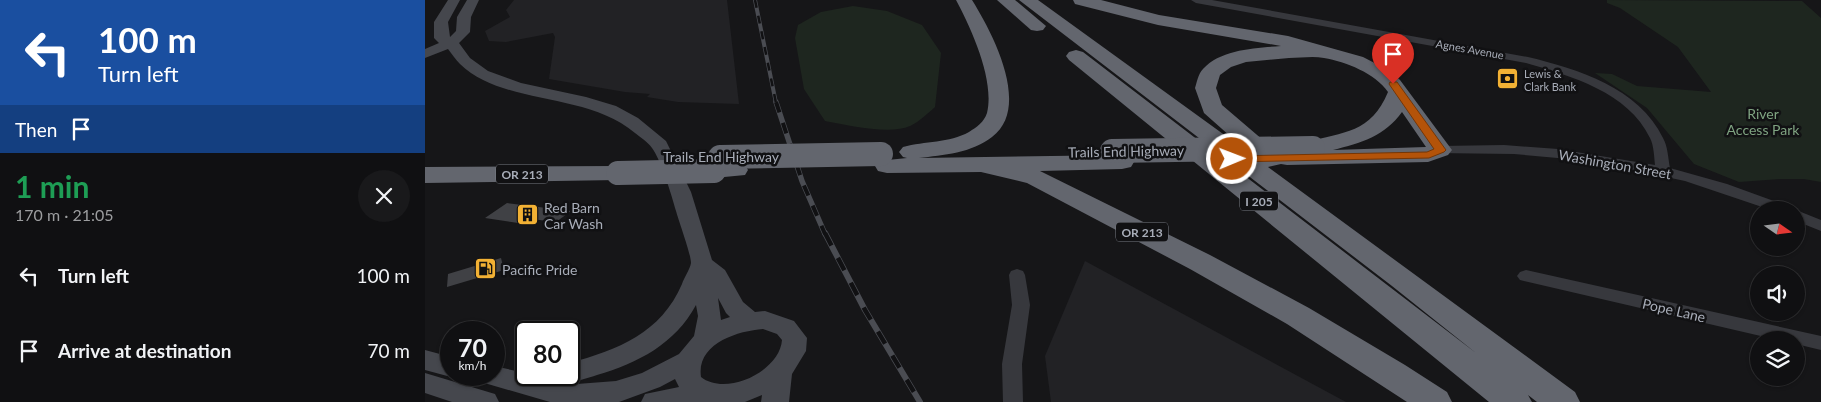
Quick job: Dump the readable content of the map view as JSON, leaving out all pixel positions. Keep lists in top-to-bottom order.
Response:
{
  "streets": {
    "highway": ["Trails End Highway", "OR 213", "I 205"],
    "street": ["Agnes Avenue", "Washington Street", "Pope Lane"]
  },
  "crossings": [
    ["Agnes Avenue", "Washington Street"],
    ["Trails End Highway", "Washington Street"],
    ["Trails End Highway", "OR 213"]
  ],
  "parks": ["River Access Park"],
  "places": {
    "bank": ["Lewis & Clark Bank"],
    "building": ["Red Barn Car Wash"],
    "fuel station": ["Pacific Pride"]
  },
  "north": "right",
  "page": {
    "turn": ["100 m", "Turn left"],
    "then": "Then",
    "heading": ["1 min", "170 m · 21:05"],
    "list": [
      {
        "name": "Turn left",
        "value": "100 m"
      },
      {
        "name": "Arrive at destination",
        "value": "70 m"
      }
    ],
    "speed": "70 km/h",
    "limit": "80"
  }
}
